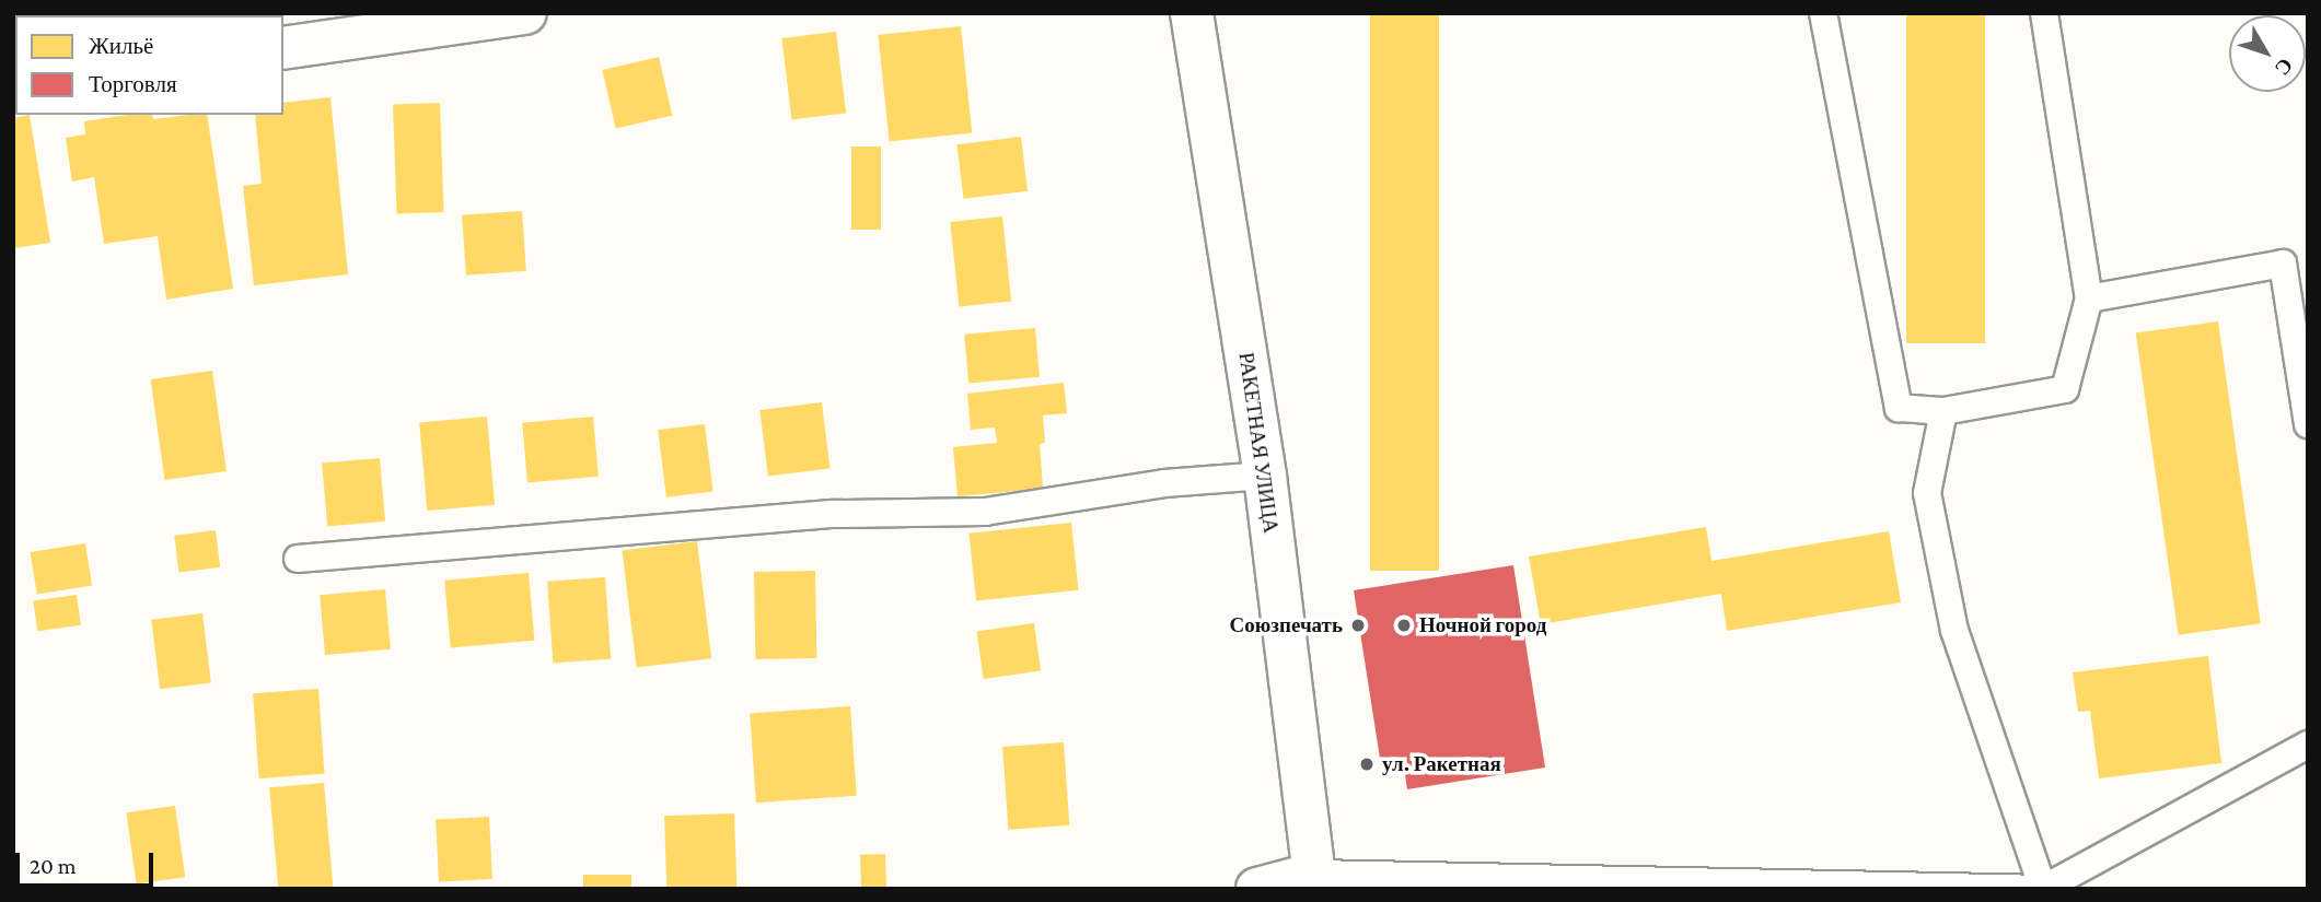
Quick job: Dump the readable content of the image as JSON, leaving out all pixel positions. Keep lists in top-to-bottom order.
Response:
{
  "streets": {
    "street": ["РАКЕТНАЯ УЛИЦА"]
  },
  "places": ["Союзпечать", "Ночной город", "ул. Ракетная"],
  "legend": ["Жильё", "Торговля"],
  "scale_bar": "20 m",
  "north": "bottom right"
}
